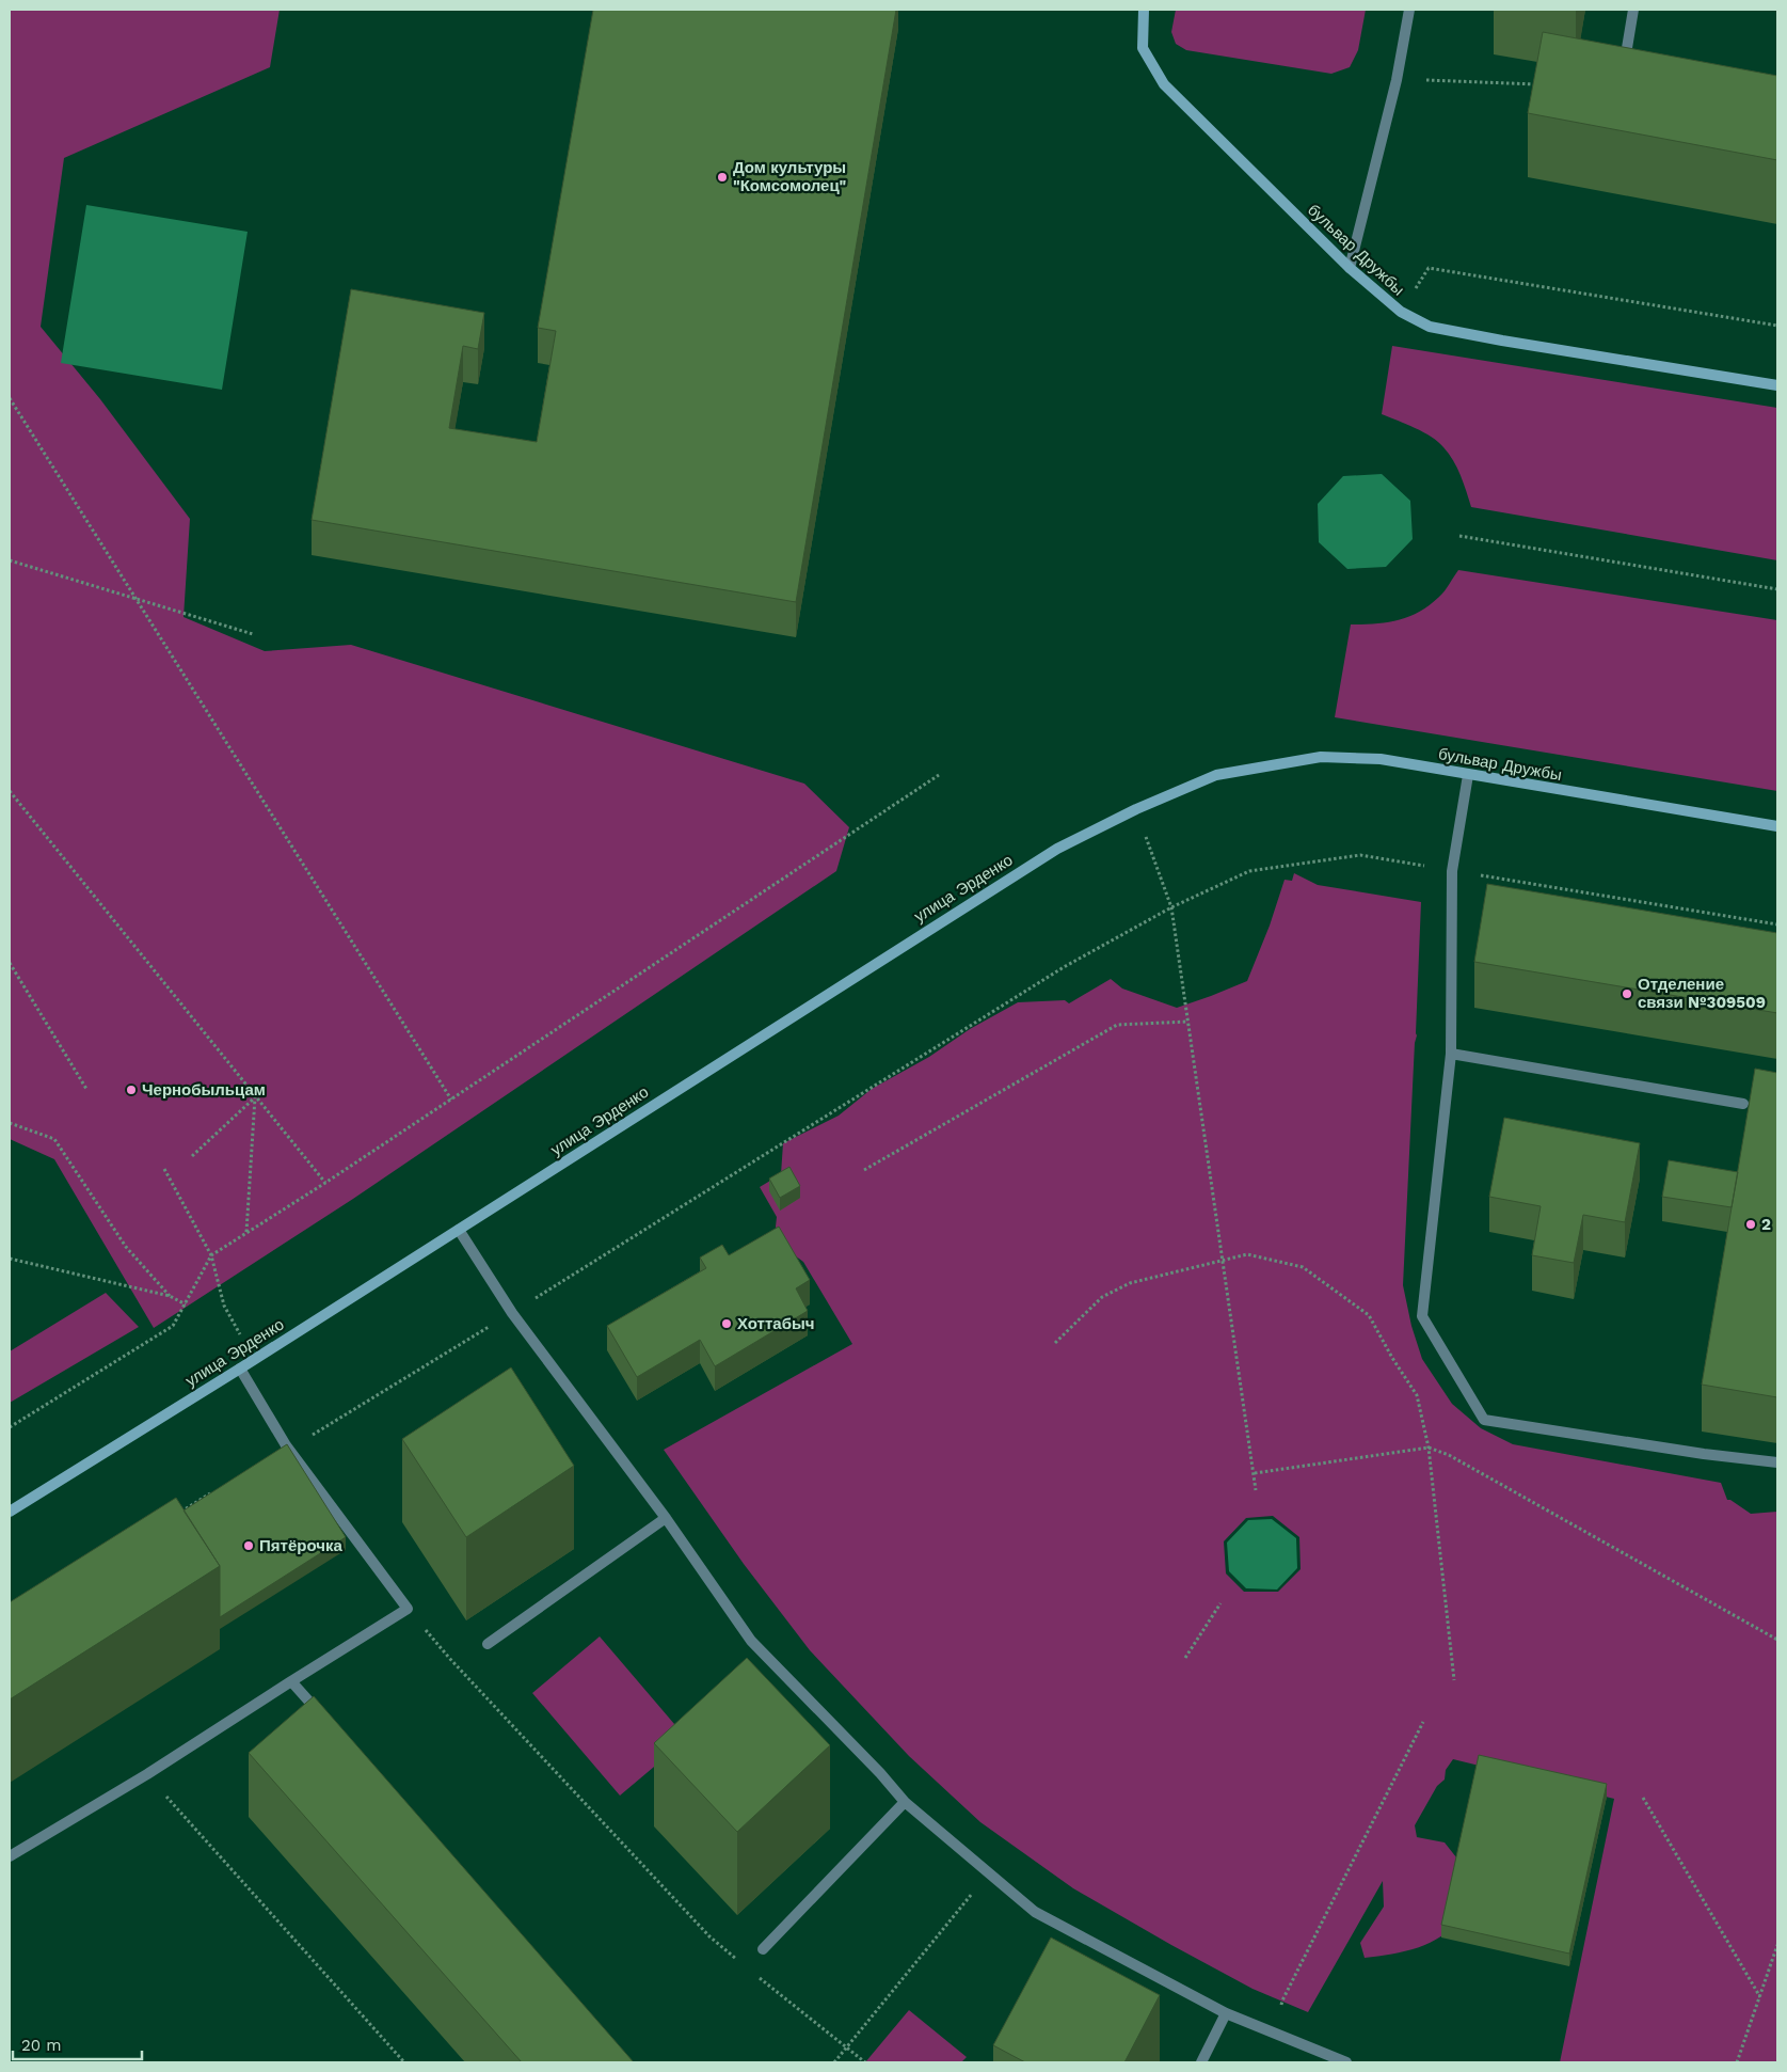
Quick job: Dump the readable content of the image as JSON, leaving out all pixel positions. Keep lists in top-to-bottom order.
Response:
{
  "streets": {
    "main road": ["бульвар Дружбы", "улица Эрденко"]
  },
  "crossings": [
    ["бульвар Дружбы", "улица Эрденко"]
  ],
  "places": [
    "Дом культуры \"Комсомолец\"",
    "Отделение связи №309509",
    "Чернобыльцам",
    "2",
    "Хоттабыч",
    "Пятёрочка"
  ],
  "scale_bar": "20 m"
}
